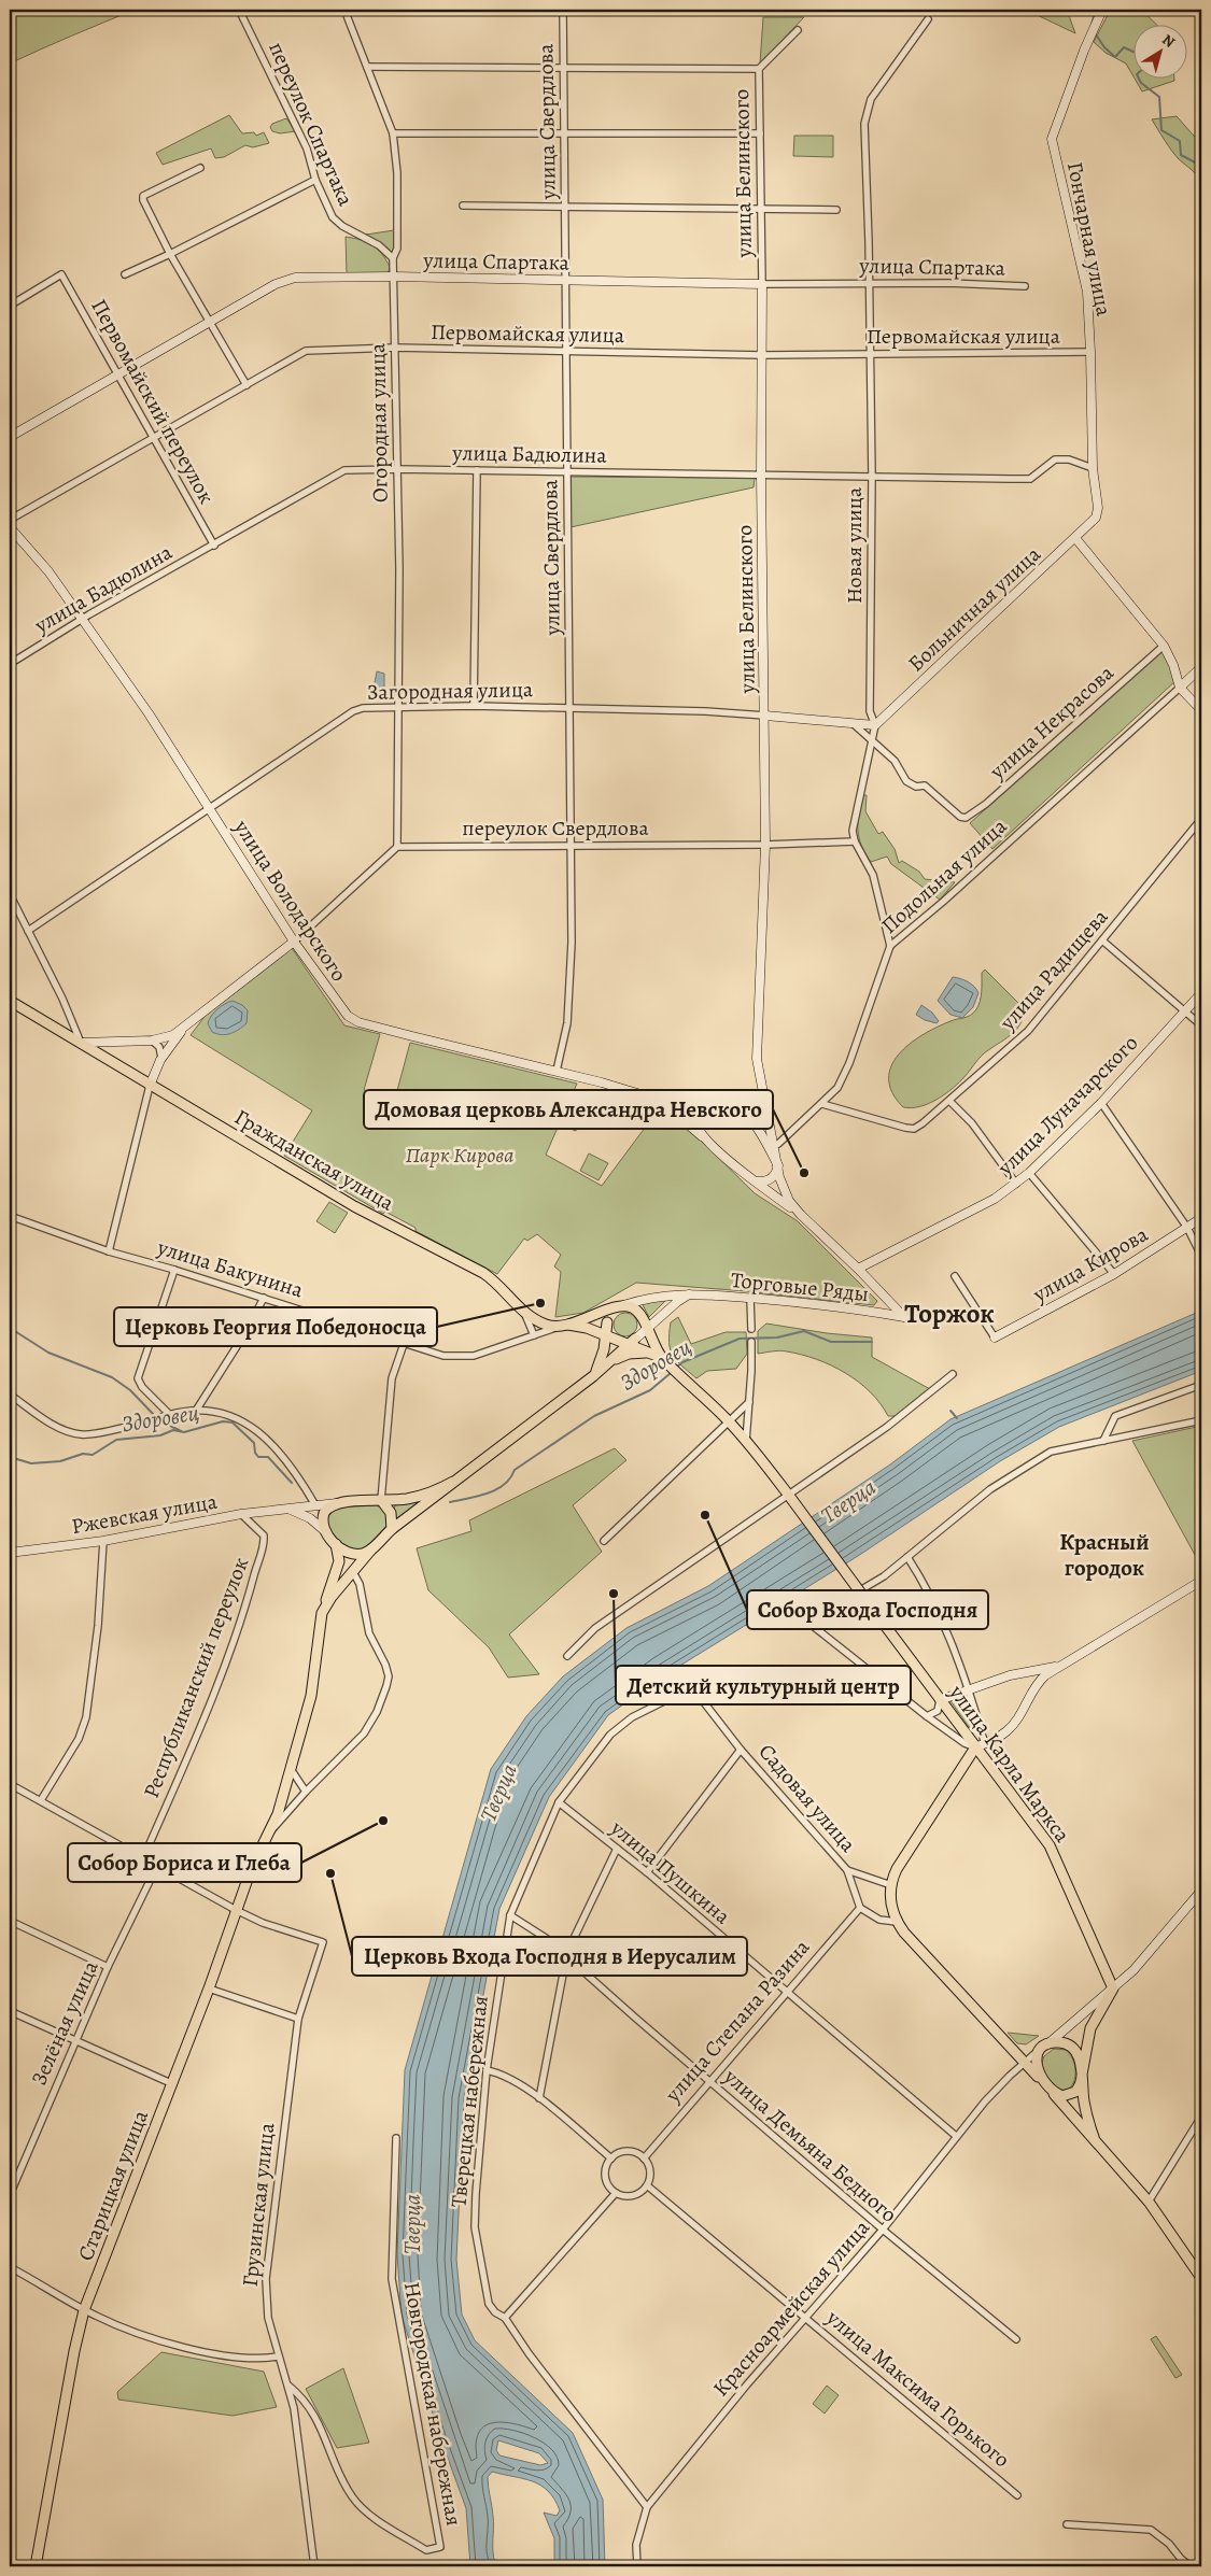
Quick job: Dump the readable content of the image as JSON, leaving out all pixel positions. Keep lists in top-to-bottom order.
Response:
{
  "streets": {
    "main road": ["Гражданская улица", "улица Карла Маркса", "Старицкая улица"],
    "street": [
      "улица Свердлова",
      "переулок Спартака",
      "улица Белинского",
      "Гончарная улица",
      "улица Спартака",
      "Первомайская улица",
      "Первомайский переулок",
      "Огородная улица",
      "улица Бадюлина",
      "Новая улица",
      "Больничная улица",
      "Загородная улица",
      "улица Некрасова",
      "переулок Свердлова",
      "Подольная улица",
      "улица Володарского",
      "улица Радищева",
      "улица Луначарского",
      "улица Кирова",
      "улица Бакунина",
      "Торговые Ряды",
      "Ржевская улица",
      "Республиканский переулок",
      "Садовая улица",
      "улица Пушкина",
      "улица Степана Разина",
      "Зелёная улица",
      "Тверецкая набережная",
      "улица Демьяна Бедного",
      "Грузинская улица",
      "Красноармейская улица",
      "улица Максима Горького",
      "Новгородская набережная"
    ]
  },
  "crossings": [
    ["улица Свердлова", "улица Спартака"],
    ["улица Свердлова", "Первомайская улица"],
    ["улица Свердлова", "улица Бадюлина"],
    ["улица Свердлова", "Загородная улица"],
    ["улица Свердлова", "переулок Свердлова"],
    ["улица Свердлова", "улица Володарского"],
    ["переулок Спартака", "Огородная улица"],
    ["улица Белинского", "улица Спартака"],
    ["улица Белинского", "Первомайская улица"],
    ["улица Белинского", "улица Бадюлина"],
    ["улица Белинского", "Загородная улица"],
    ["улица Белинского", "переулок Свердлова"],
    ["улица Белинского", "Подольная улица"],
    ["улица Белинского", "улица Володарского"],
    ["Гончарная улица", "Первомайская улица"],
    ["Гончарная улица", "улица Бадюлина"],
    ["Гончарная улица", "Больничная улица"],
    ["улица Спартака", "Первомайский переулок"],
    ["улица Спартака", "Огородная улица"],
    ["улица Спартака", "Новая улица"],
    ["Первомайская улица", "Первомайский переулок"],
    ["Первомайская улица", "Огородная улица"],
    ["Первомайская улица", "Новая улица"],
    ["Первомайский переулок", "улица Бадюлина"],
    ["Огородная улица", "улица Бадюлина"],
    ["Огородная улица", "Загородная улица"],
    ["Огородная улица", "переулок Свердлова"],
    ["улица Бадюлина", "Новая улица"],
    ["улица Бадюлина", "улица Володарского"],
    ["Новая улица", "Больничная улица"],
    ["Новая улица", "Загородная улица"],
    ["Больничная улица", "Загородная улица"],
    ["Загородная улица", "улица Володарского"],
    ["Подольная улица", "улица Радищева"],
    ["улица Луначарского", "Торговые Ряды"],
    ["Гражданская улица", "улица Бакунина"],
    ["Гражданская улица", "Торговые Ряды"],
    ["Ржевская улица", "Республиканский переулок"],
    ["Ржевская улица", "Старицкая улица"],
    ["Садовая улица", "Тверецкая набережная"],
    ["улица Пушкина", "улица Степана Разина"],
    ["улица Пушкина", "Тверецкая набережная"],
    ["улица Пушкина", "Красноармейская улица"],
    ["улица Степана Разина", "улица Демьяна Бедного"],
    ["улица Степана Разина", "улица Максима Горького"],
    ["Тверецкая набережная", "улица Демьяна Бедного"],
    ["Тверецкая набережная", "Красноармейская улица"],
    ["улица Демьяна Бедного", "Красноармейская улица"],
    ["Старицкая улица", "Грузинская улица"],
    ["Грузинская улица", "Новгородская набережная"],
    ["Красноармейская улица", "улица Максима Горького"]
  ],
  "districts": ["Торжок", "Красный городок"],
  "water": ["Здоровец", "Тверца"],
  "parks": ["Парк Кирова"],
  "places": [
    "Домовая церковь Александра Невского",
    "Церковь Георгия Победоносца",
    "Собор Входа Господня",
    "Детский культурный центр",
    "Собор Бориса и Глеба",
    "Церковь Входа Господня в Иерусалим"
  ],
  "north": "top right"
}
